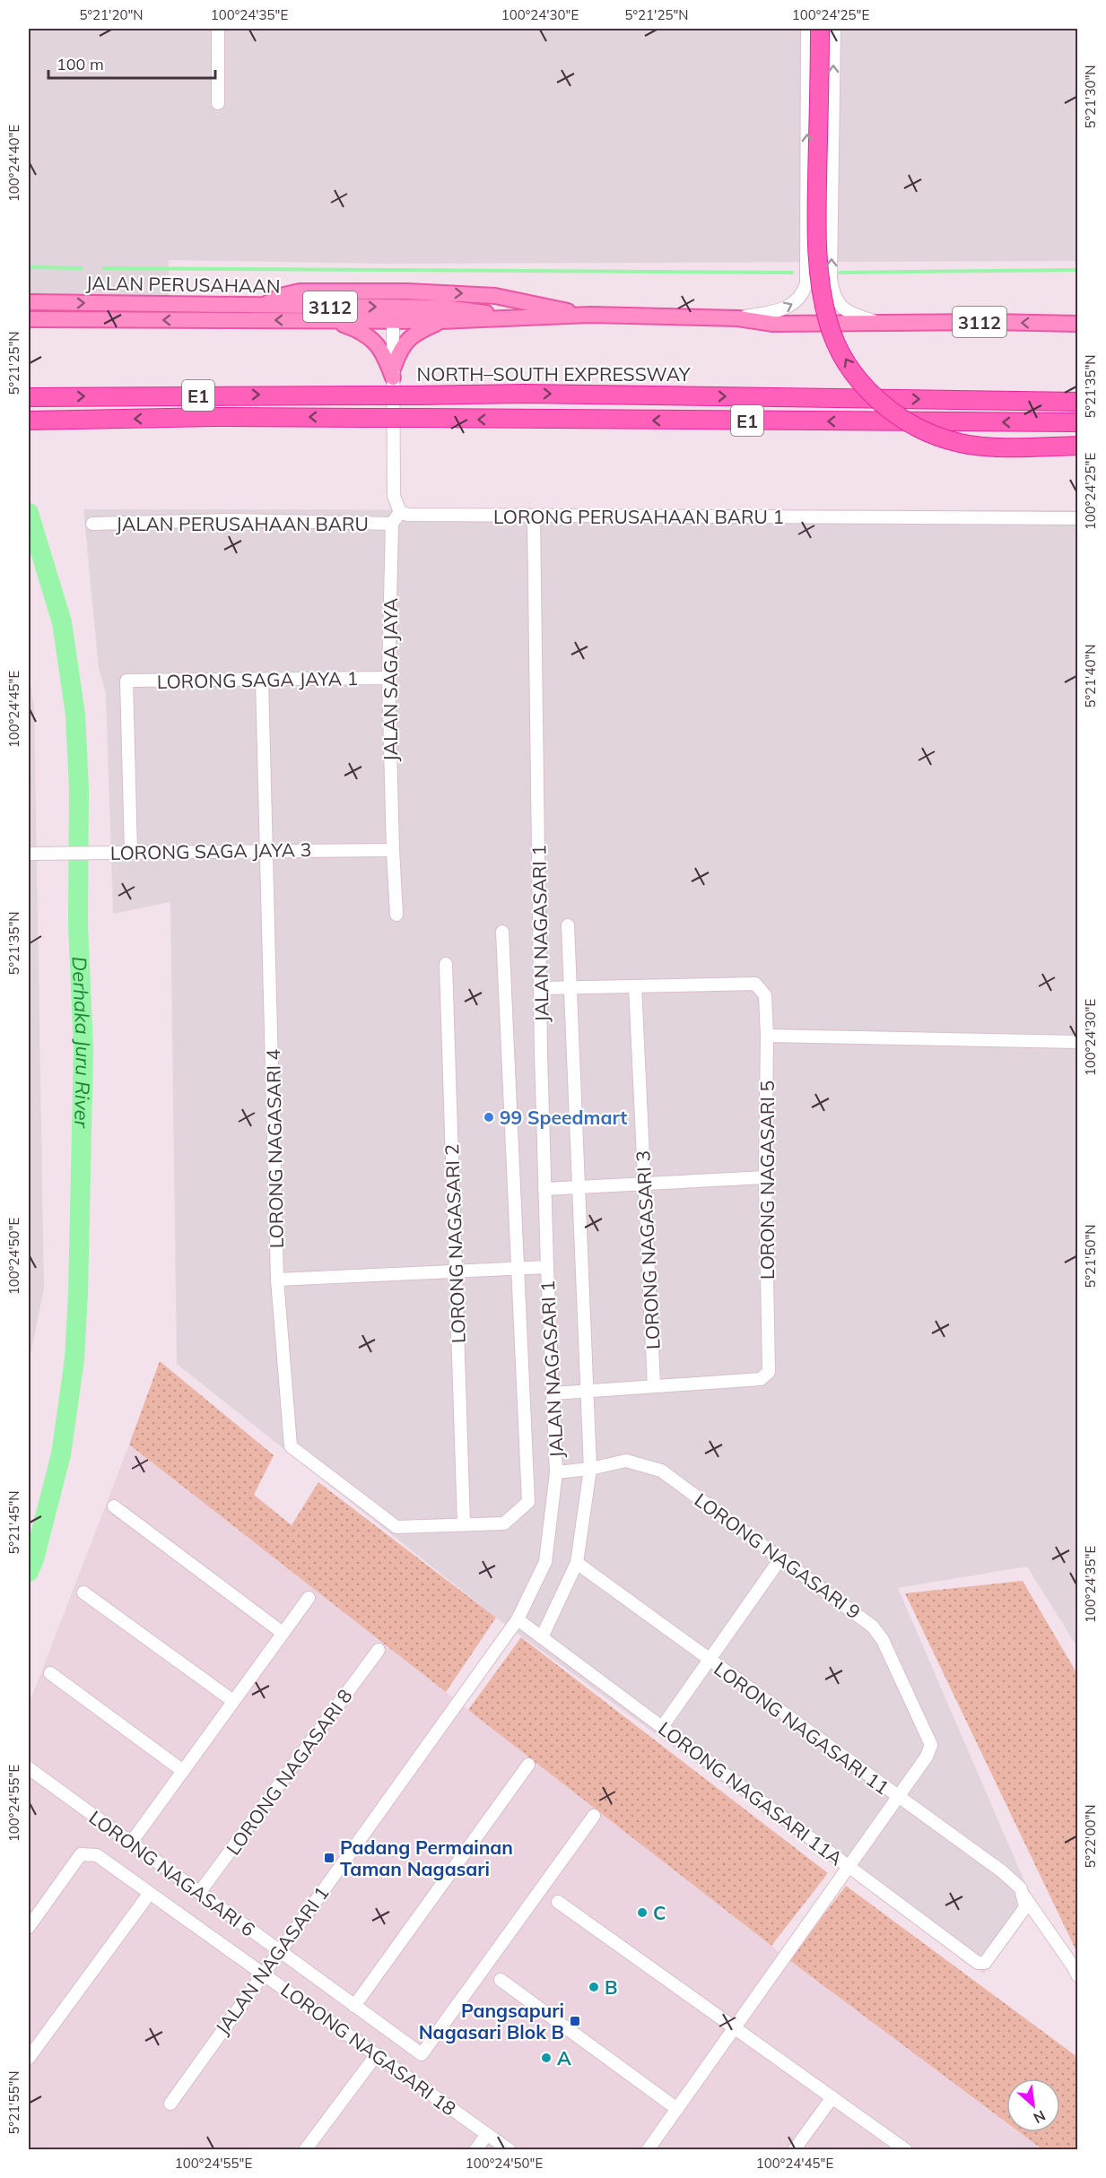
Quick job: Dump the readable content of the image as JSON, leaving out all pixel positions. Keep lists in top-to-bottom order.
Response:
{
  "streets": {
    "highway": ["NORTH–SOUTH EXPRESSWAY", "E1"],
    "main road": ["JALAN PERUSAHAAN", "3112"],
    "street": [
      "LORONG PERUSAHAAN BARU 1",
      "JALAN PERUSAHAAN BARU",
      "LORONG SAGA JAYA 1",
      "JALAN SAGA JAYA",
      "LORONG SAGA JAYA 3",
      "JALAN NAGASARI 1",
      "LORONG NAGASARI 4",
      "LORONG NAGASARI 5",
      "LORONG NAGASARI 2",
      "LORONG NAGASARI 3",
      "LORONG NAGASARI 9",
      "LORONG NAGASARI 11",
      "LORONG NAGASARI 8",
      "LORONG NAGASARI 11A",
      "LORONG NAGASARI 6",
      "LORONG NAGASARI 18"
    ]
  },
  "crossings": [
    ["LORONG PERUSAHAAN BARU 1", "JALAN NAGASARI 1"],
    ["JALAN PERUSAHAAN BARU", "JALAN SAGA JAYA"],
    ["LORONG SAGA JAYA 1", "JALAN SAGA JAYA"],
    ["LORONG SAGA JAYA 1", "LORONG SAGA JAYA 3"],
    ["LORONG SAGA JAYA 1", "LORONG NAGASARI 4"],
    ["JALAN SAGA JAYA", "LORONG SAGA JAYA 3"],
    ["LORONG SAGA JAYA 3", "LORONG NAGASARI 4"],
    ["JALAN NAGASARI 1", "LORONG NAGASARI 9"],
    ["JALAN NAGASARI 1", "LORONG NAGASARI 11"],
    ["JALAN NAGASARI 1", "LORONG NAGASARI 11A"],
    ["JALAN NAGASARI 1", "LORONG NAGASARI 6"],
    ["JALAN NAGASARI 1", "LORONG NAGASARI 18"],
    ["LORONG NAGASARI 4", "LORONG NAGASARI 2"],
    ["LORONG NAGASARI 5", "LORONG NAGASARI 3"],
    ["LORONG NAGASARI 9", "LORONG NAGASARI 11"],
    ["LORONG NAGASARI 11", "LORONG NAGASARI 11A"],
    ["LORONG NAGASARI 8", "LORONG NAGASARI 6"]
  ],
  "water": ["Derhaka Juru River"],
  "places": {
    "other": [
      "99 Speedmart",
      "C",
      "B",
      "A"
    ],
    "transit": ["Padang Permainan Taman Nagasari", "Pangsapuri Nagasari Blok B"]
  },
  "scale_bar": "100 m",
  "north": "bottom right",
  "coordinates": [
    "5°21'20\"N",
    "100°24'35\"E",
    "100°24'30\"E",
    "5°21'25\"N",
    "100°24'25\"E",
    "5°21'30\"N",
    "100°24'40\"E",
    "5°21'35\"N",
    "5°21'40\"N",
    "100°24'45\"E",
    "100°24'50\"E",
    "5°21'50\"N",
    "5°21'45\"N",
    "100°24'55\"E",
    "5°22'00\"N",
    "5°21'55\"N"
  ]
}
